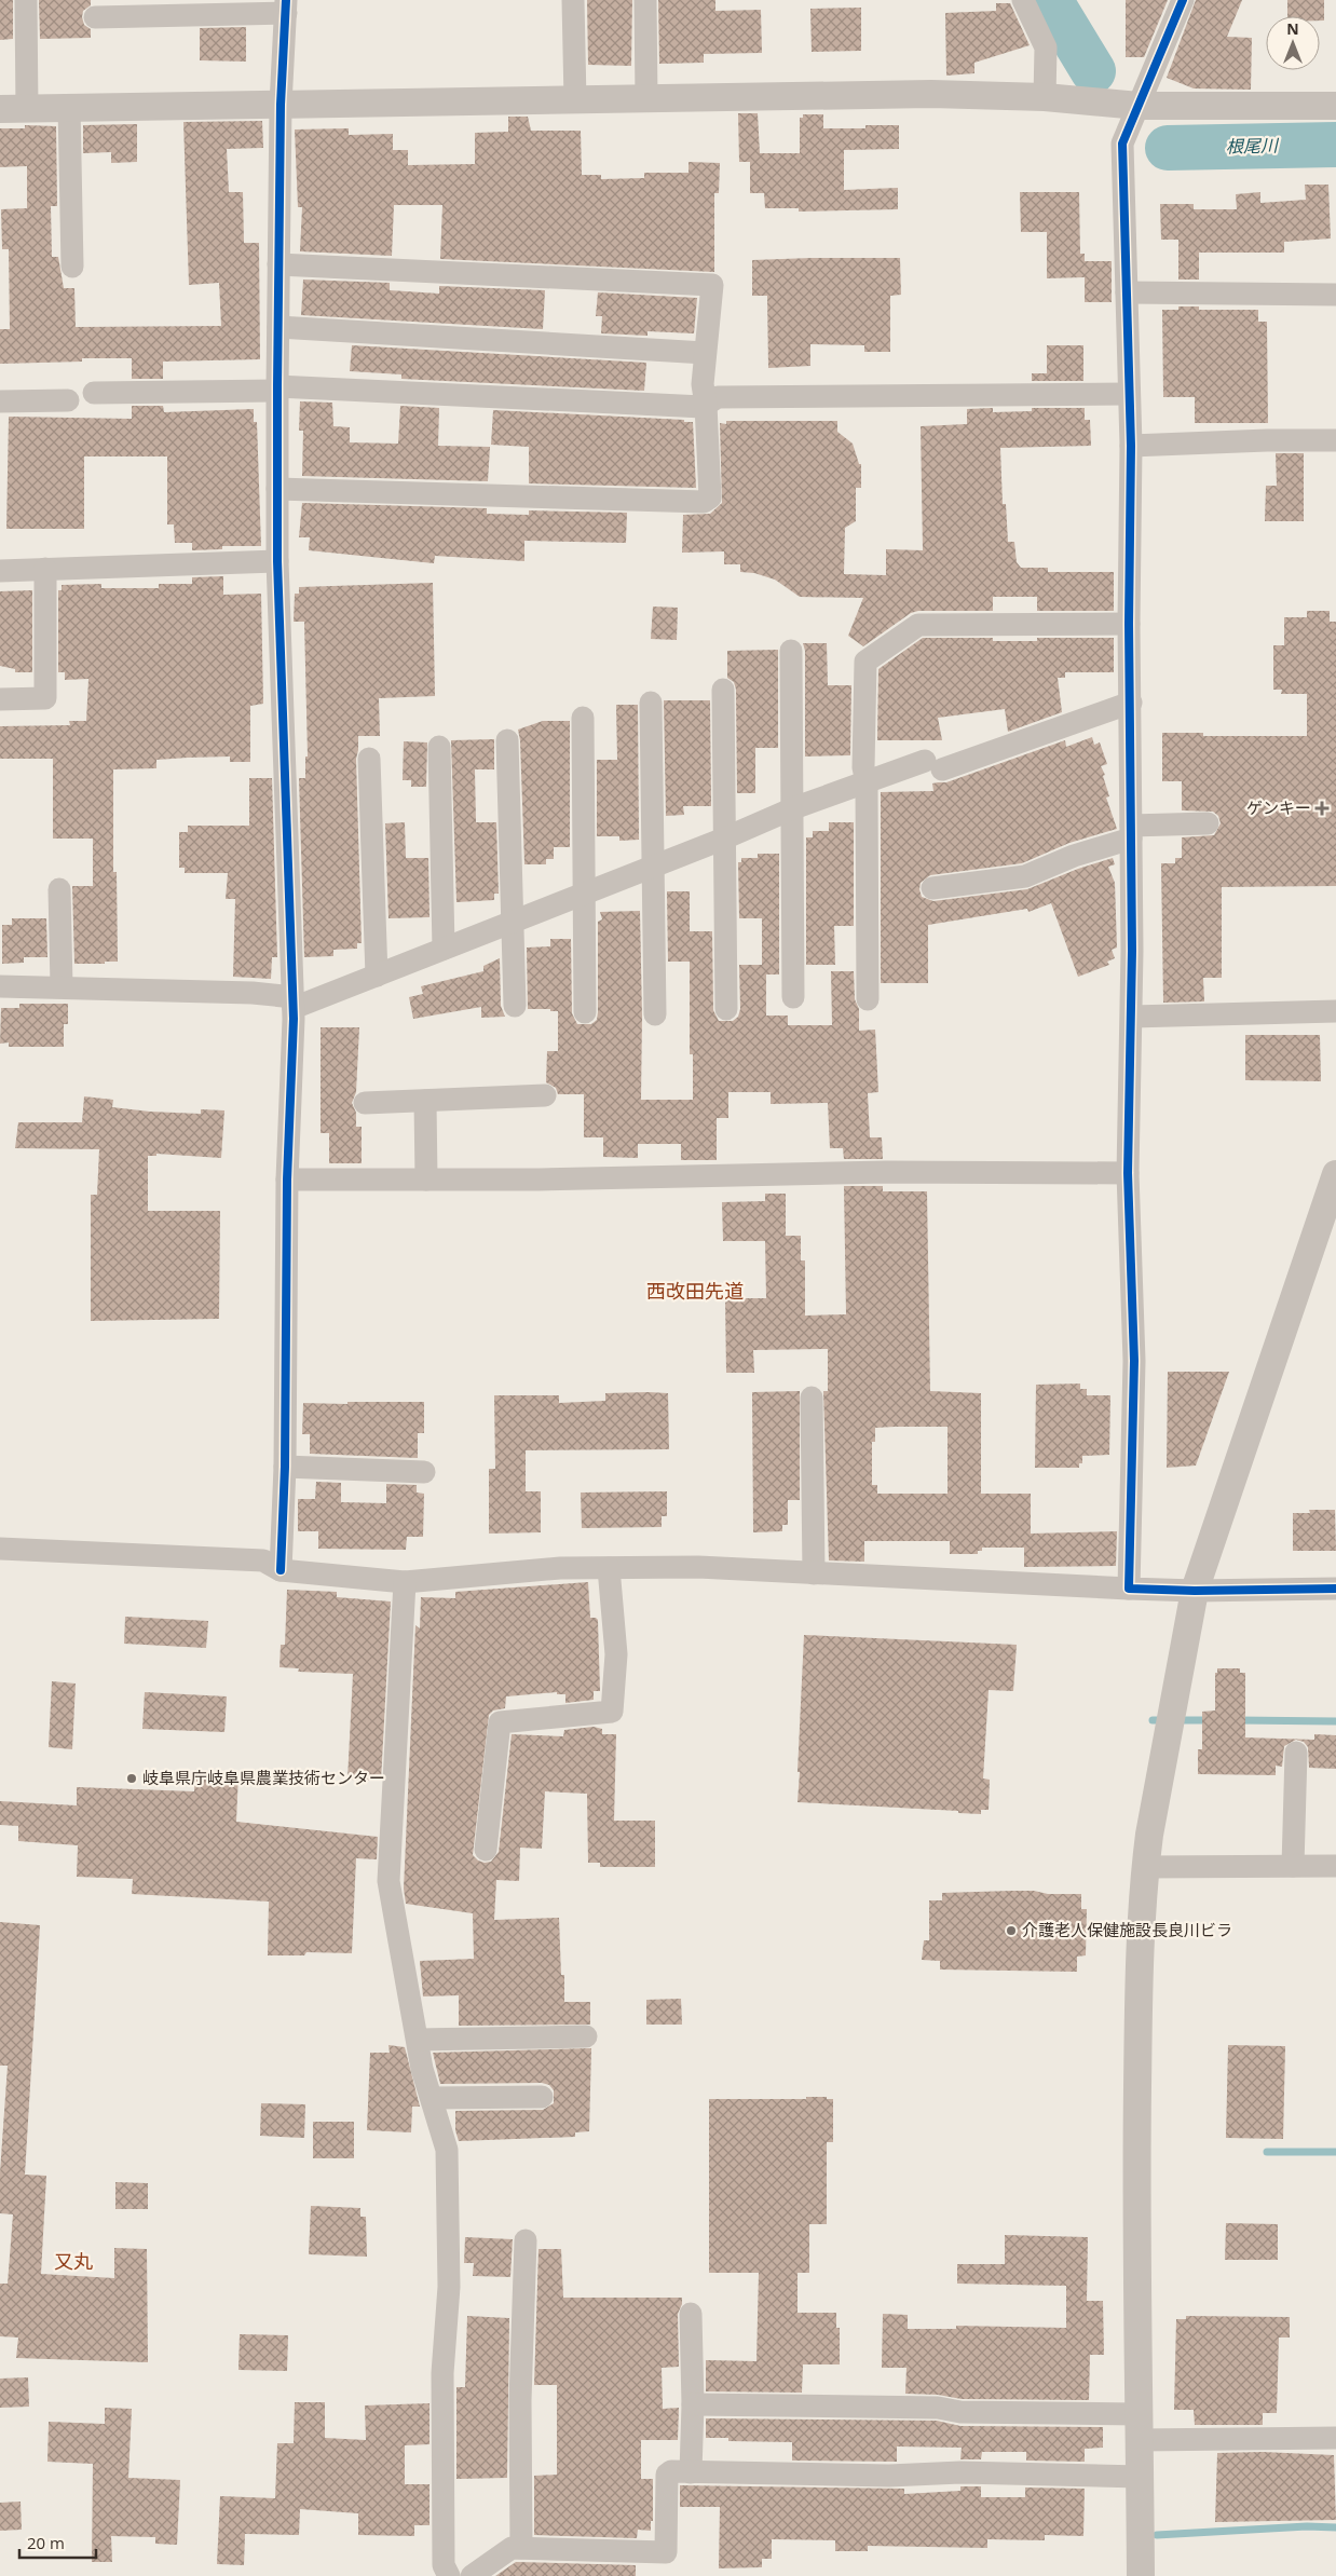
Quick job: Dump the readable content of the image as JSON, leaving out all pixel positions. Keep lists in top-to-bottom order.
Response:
{
  "districts": ["西改田先道", "又丸"],
  "water": ["根尾川"],
  "places": {
    "health": ["ゲンキー"],
    "other": ["岐阜県庁岐阜県農業技術センター", "介護老人保健施設長良川ビラ"]
  },
  "scale_bar": "20 m",
  "north": "top"
}
